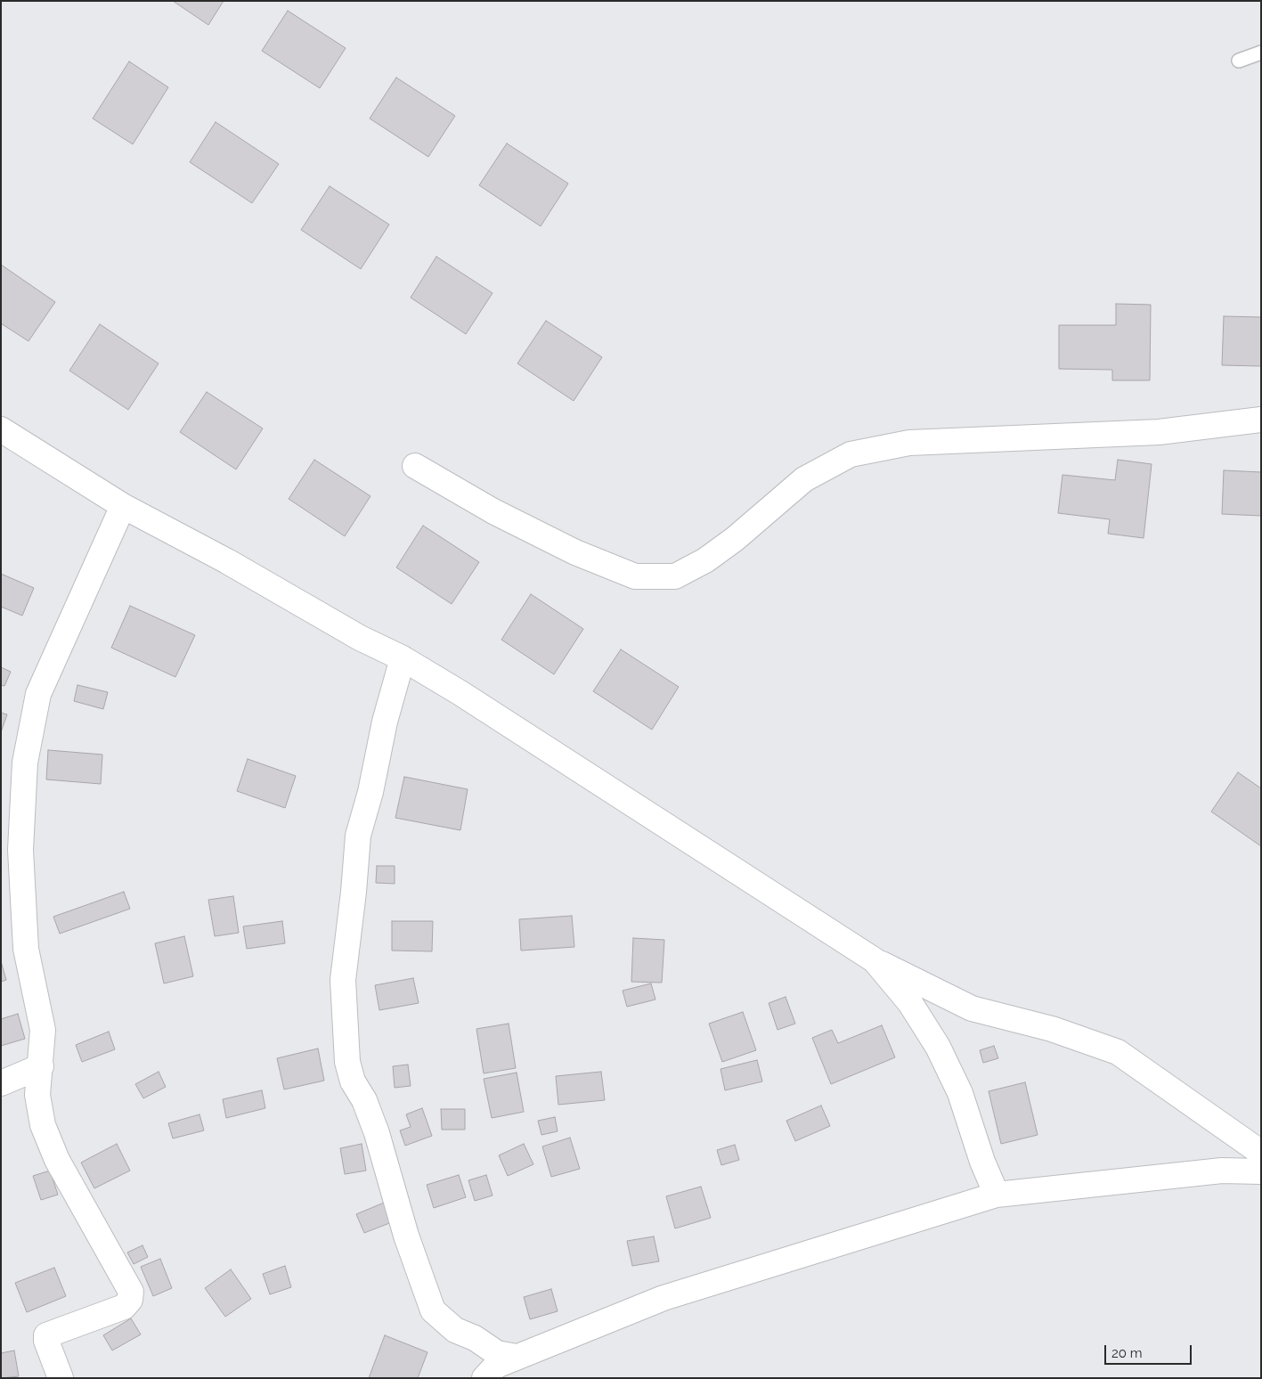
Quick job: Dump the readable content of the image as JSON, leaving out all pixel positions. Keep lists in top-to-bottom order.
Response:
{
  "scale_bar": "20 m"
}
